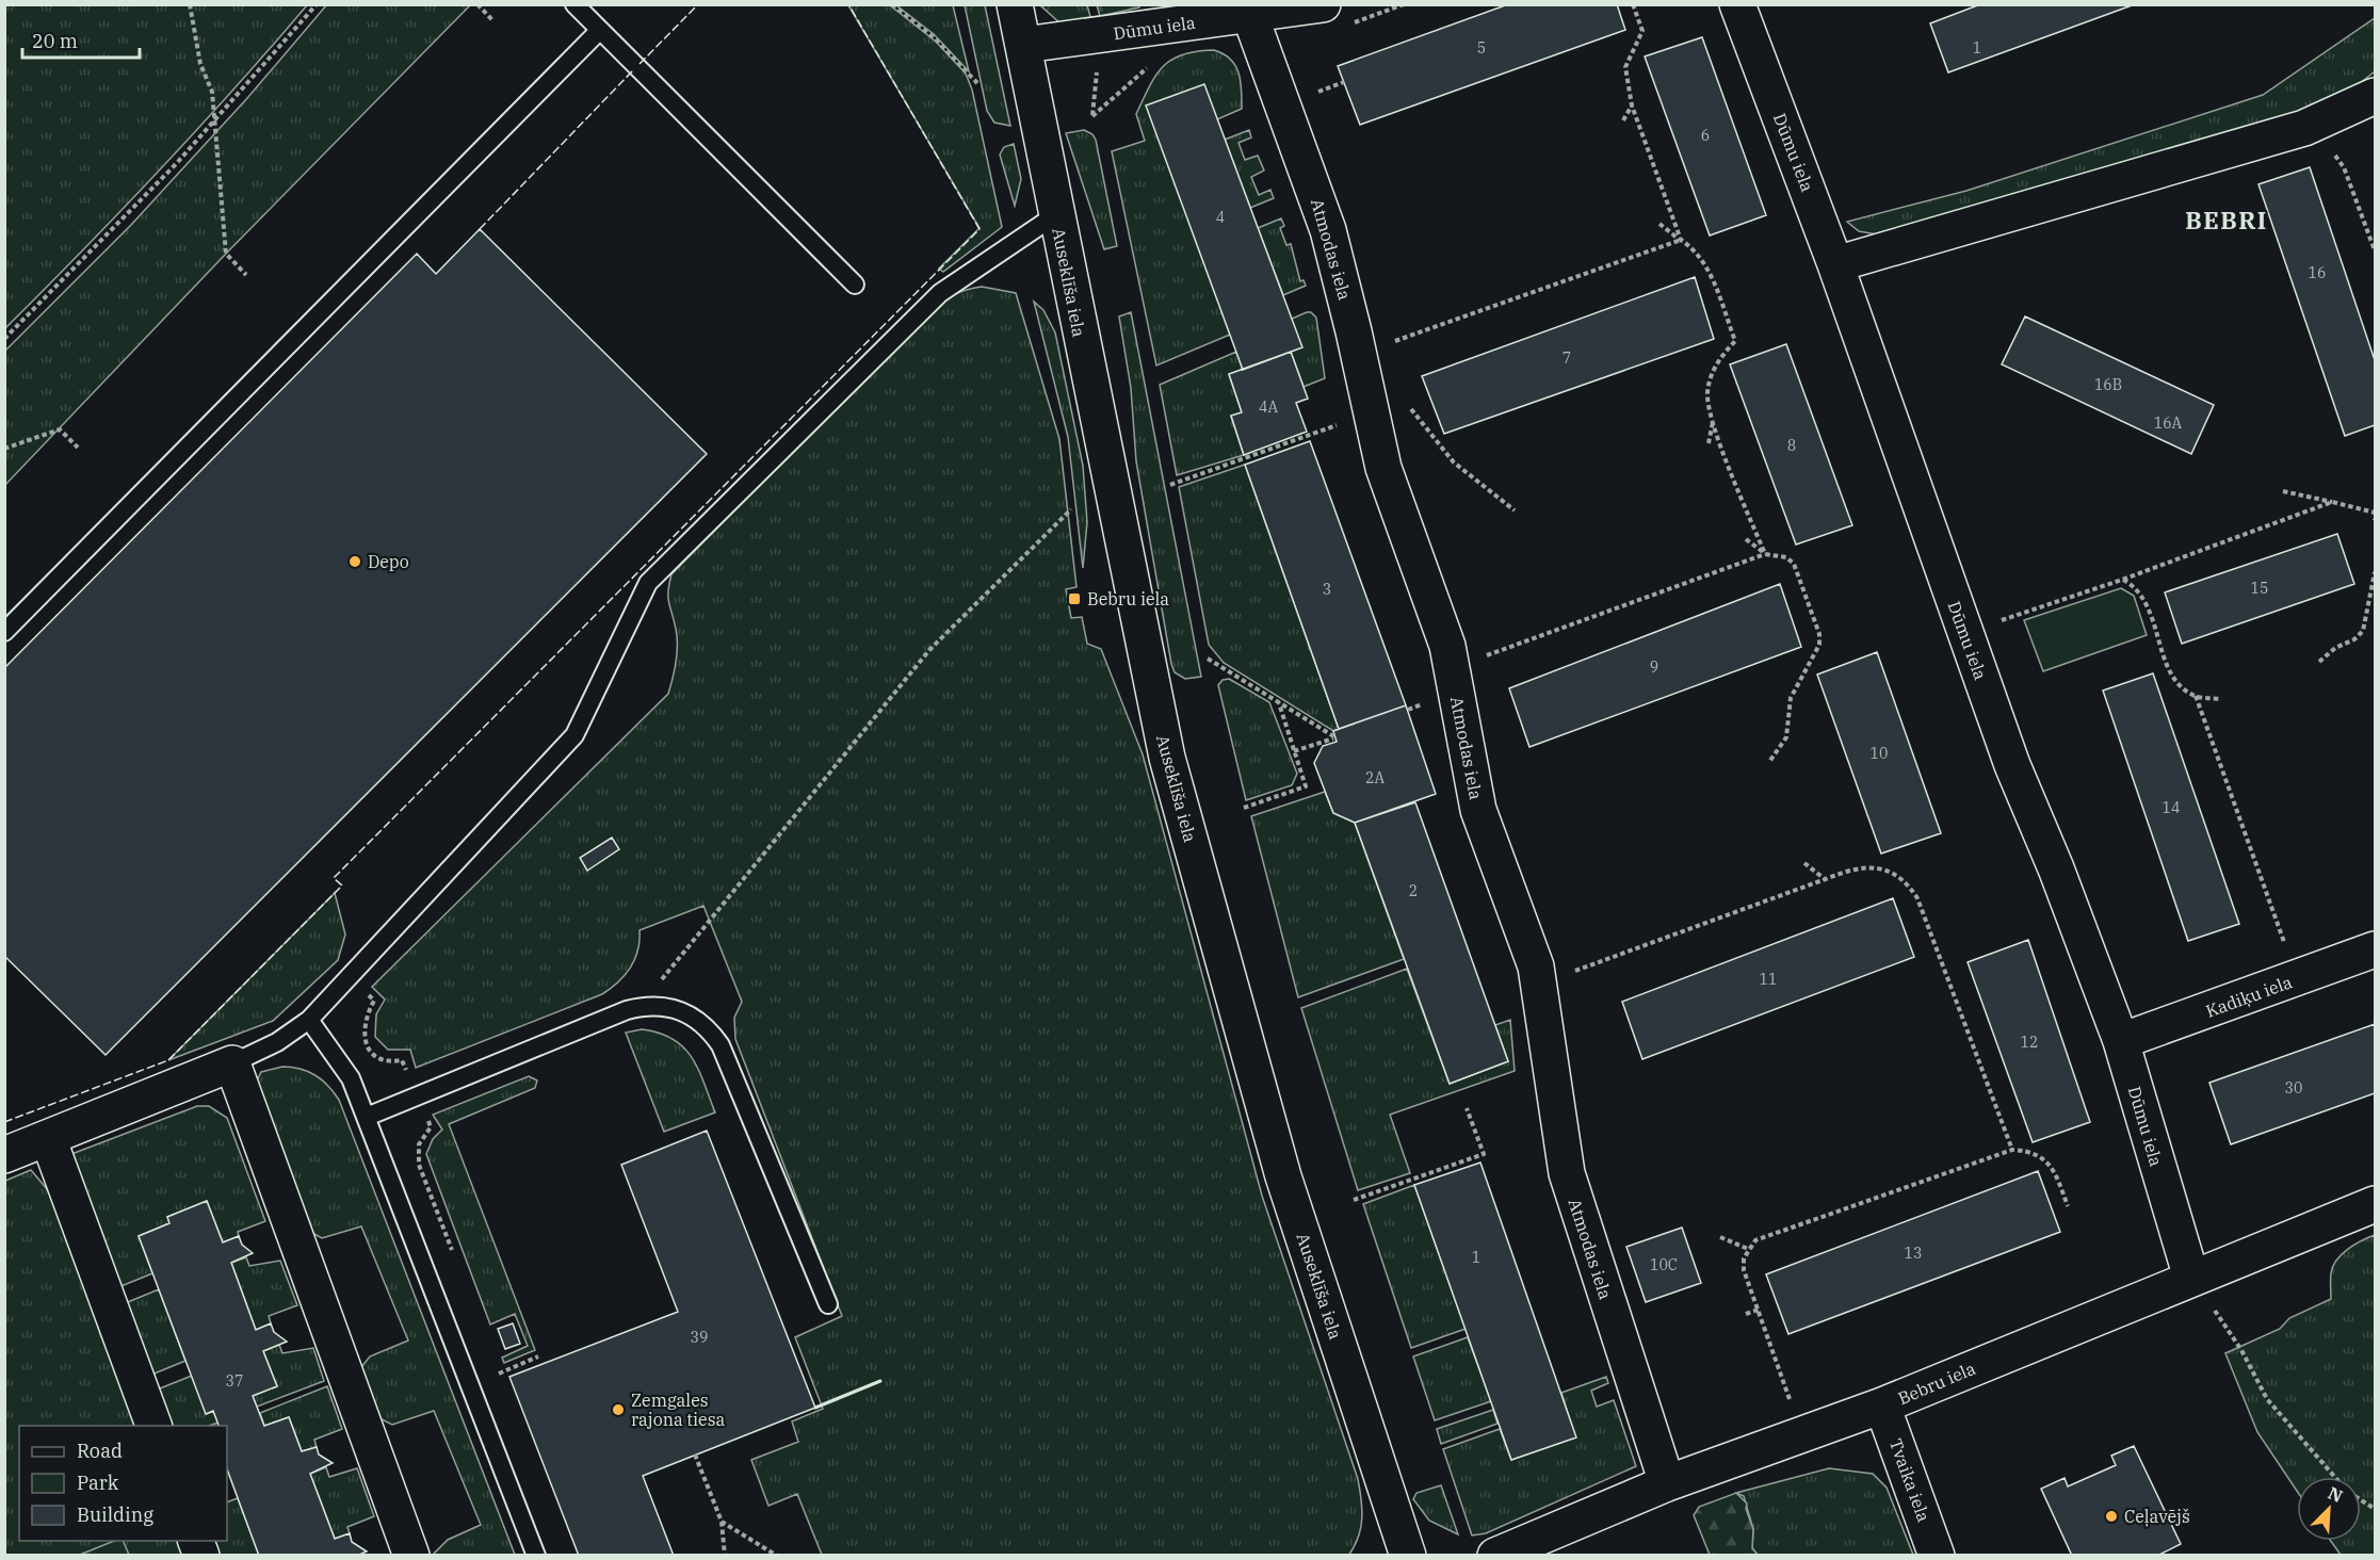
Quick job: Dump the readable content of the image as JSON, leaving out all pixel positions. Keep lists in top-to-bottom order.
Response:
{
  "streets": {
    "street": [
      "Dūmu iela",
      "Atmodas iela",
      "Auseklīša iela",
      "Kadiķu iela",
      "Bebru iela",
      "Tvaika iela"
    ]
  },
  "crossings": [
    ["Dūmu iela", "Atmodas iela"],
    ["Dūmu iela", "Auseklīša iela"],
    ["Dūmu iela", "Kadiķu iela"],
    ["Dūmu iela", "Bebru iela"],
    ["Atmodas iela", "Bebru iela"],
    ["Bebru iela", "Tvaika iela"]
  ],
  "districts": ["BEBRI"],
  "places": {
    "other": ["Depo", "Zemgales rajona tiesa", "Ceļavējš"],
    "transit": ["Bebru iela"]
  },
  "house_numbers": [
    "5",
    "1",
    "6",
    "4",
    "16",
    "7",
    "16B",
    "4A",
    "16A",
    "8",
    "15",
    "3",
    "9",
    "10",
    "2A",
    "14",
    "2",
    "11",
    "12",
    "30",
    "13",
    "1",
    "10C",
    "39",
    "37"
  ],
  "legend": ["Road", "Park", "Building"],
  "scale_bar": "20 m",
  "north": "top right"
}
